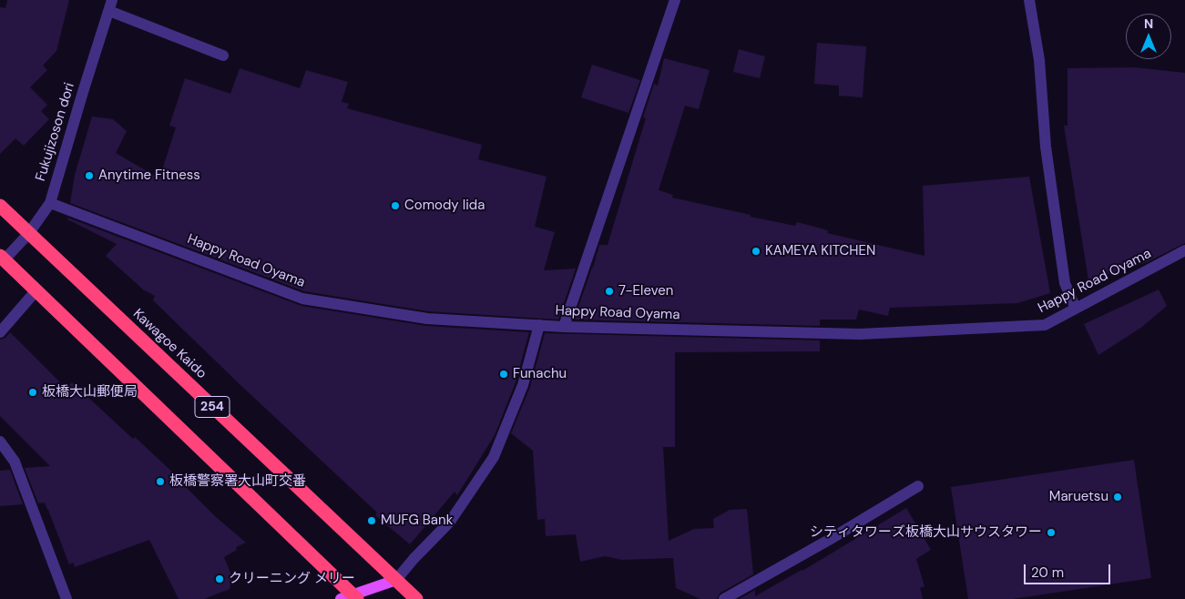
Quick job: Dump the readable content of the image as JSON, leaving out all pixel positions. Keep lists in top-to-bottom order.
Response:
{
  "streets": {
    "highway": ["Kawagoe Kaido", "254"],
    "street": ["Fukujizoson dori", "Happy Road Oyama"]
  },
  "crossings": [
    ["Fukujizoson dori", "Happy Road Oyama"],
    ["Fukujizoson dori", "Kawagoe Kaido"],
    ["Fukujizoson dori", "254"]
  ],
  "places": [
    "Anytime Fitness",
    "Comody Iida",
    "KAMEYA KITCHEN",
    "7-Eleven",
    "Funachu",
    "板橋大山郵便局",
    "板橋警察署大山町交番",
    "Maruetsu",
    "MUFG Bank",
    "シティタワーズ板橋大山サウスタワー",
    "クリーニング メリー"
  ],
  "scale_bar": "20 m",
  "north": "top"
}
